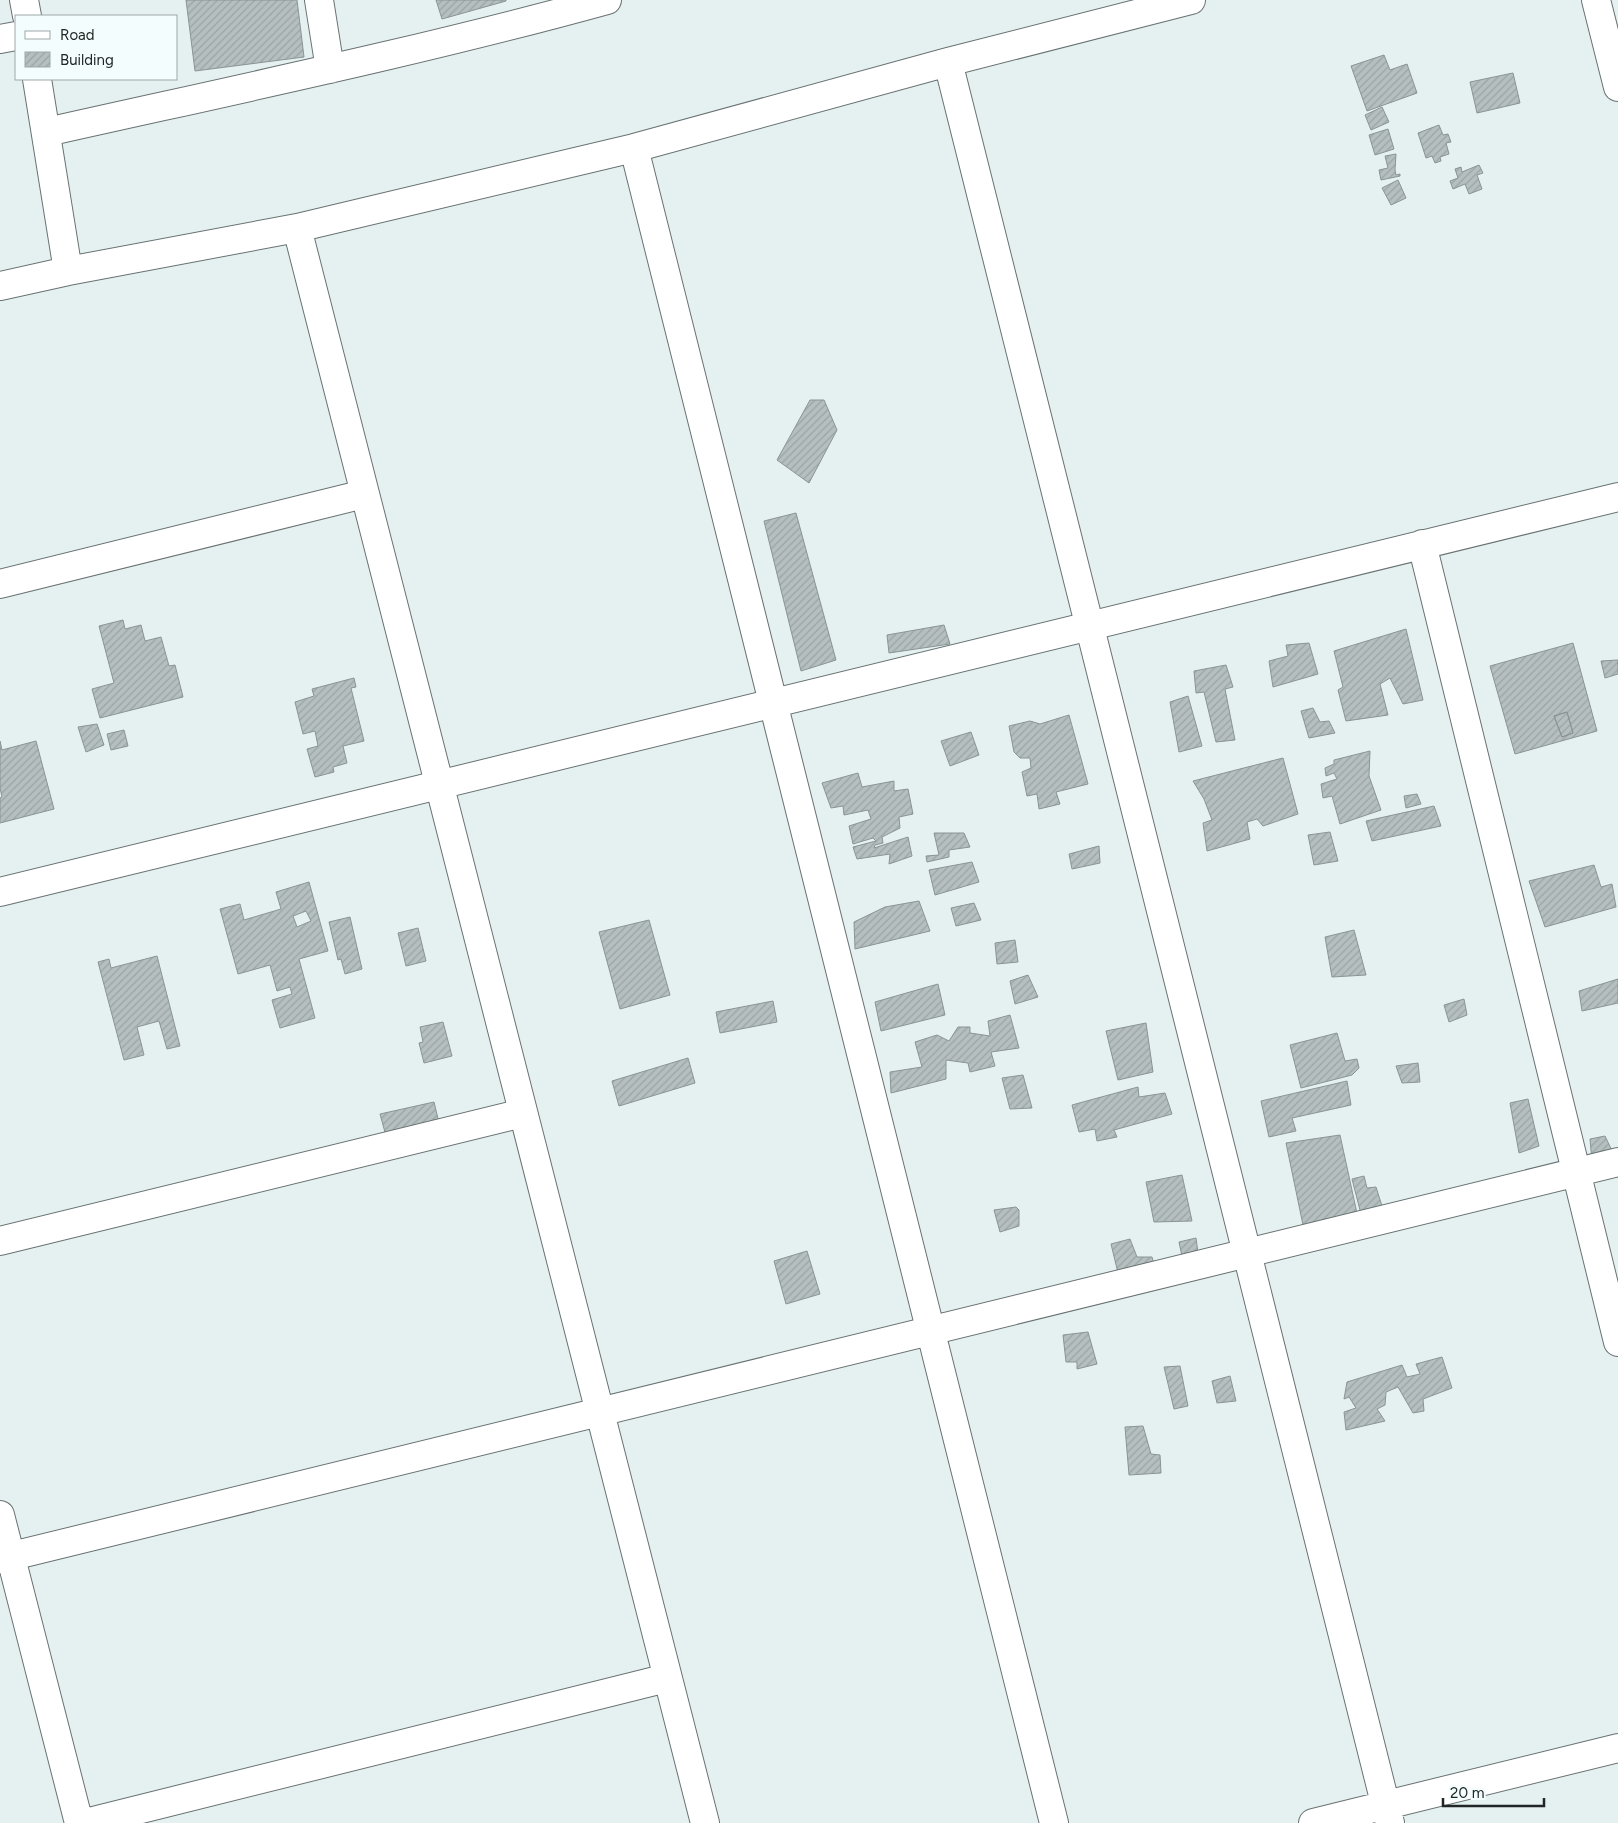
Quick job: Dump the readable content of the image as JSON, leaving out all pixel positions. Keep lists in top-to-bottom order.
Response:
{
  "legend": ["Road", "Building"],
  "scale_bar": "20 m"
}
